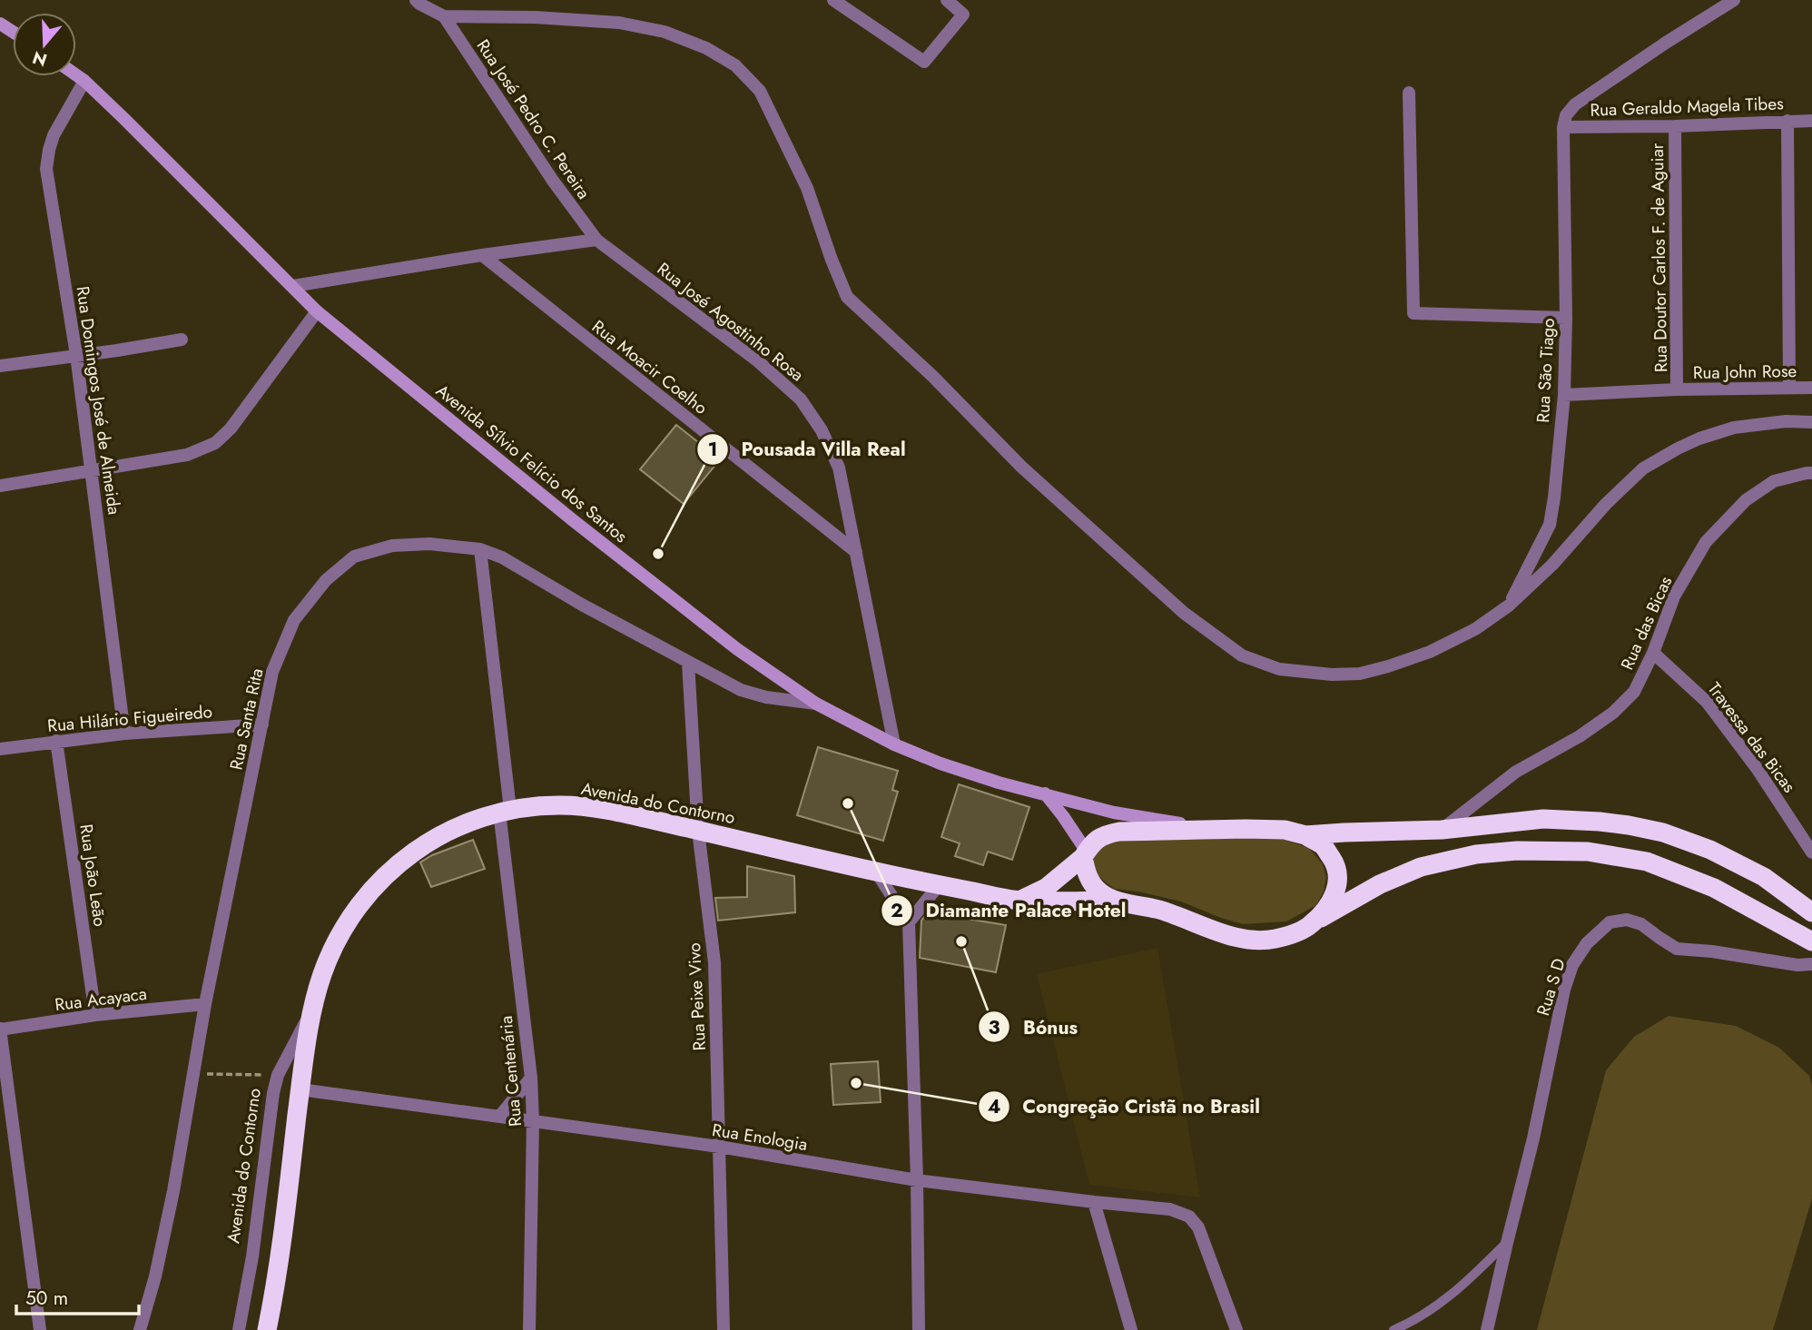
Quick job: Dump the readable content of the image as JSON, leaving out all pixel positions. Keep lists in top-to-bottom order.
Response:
{
  "streets": {
    "highway": ["Avenida do Contorno"],
    "main road": ["Avenida Sílvio Felício dos Santos"],
    "street": [
      "Rua Geraldo Magela Tibes",
      "Rua José Pedro C. Pereira",
      "Rua Doutor Carlos F. de Aguiar",
      "Rua José Agostinho Rosa",
      "Rua Moacir Coelho",
      "Rua São Tiago",
      "Rua John Rose",
      "Rua Domingos José de Almeida",
      "Rua das Bicas",
      "Rua Hilário Figueiredo",
      "Rua Santa Rita",
      "Travessa das Bicas",
      "Rua João Leão",
      "Rua S D",
      "Rua Peixe Vivo",
      "Rua Acayaca",
      "Rua Centenária",
      "Rua Enologia"
    ]
  },
  "crossings": [
    ["Rua Geraldo Magela Tibes", "Rua Doutor Carlos F. de Aguiar"],
    ["Rua Geraldo Magela Tibes", "Rua São Tiago"],
    ["Rua José Pedro C. Pereira", "Rua José Agostinho Rosa"],
    ["Rua Doutor Carlos F. de Aguiar", "Rua John Rose"],
    ["Rua José Agostinho Rosa", "Rua Moacir Coelho"],
    ["Rua José Agostinho Rosa", "Avenida Sílvio Felício dos Santos"],
    ["Rua São Tiago", "Rua John Rose"],
    ["Rua Domingos José de Almeida", "Avenida Sílvio Felício dos Santos"],
    ["Rua Domingos José de Almeida", "Rua Hilário Figueiredo"],
    ["Avenida Sílvio Felício dos Santos", "Rua Santa Rita"],
    ["Rua das Bicas", "Travessa das Bicas"],
    ["Rua Hilário Figueiredo", "Rua Santa Rita"],
    ["Rua Hilário Figueiredo", "Rua João Leão"],
    ["Rua Santa Rita", "Rua Peixe Vivo"],
    ["Rua Santa Rita", "Rua Acayaca"],
    ["Rua Santa Rita", "Rua Centenária"],
    ["Avenida do Contorno", "Rua Peixe Vivo"],
    ["Avenida do Contorno", "Rua Centenária"],
    ["Avenida do Contorno", "Rua Enologia"],
    ["Rua João Leão", "Rua Acayaca"],
    ["Rua Peixe Vivo", "Rua Enologia"],
    ["Rua Centenária", "Rua Enologia"]
  ],
  "places": [
    "Pousada Villa Real",
    "Diamante Palace Hotel",
    "Bónus",
    "Congreção Cristã no Brasil"
  ],
  "scale_bar": "50 m",
  "north": "bottom"
}
